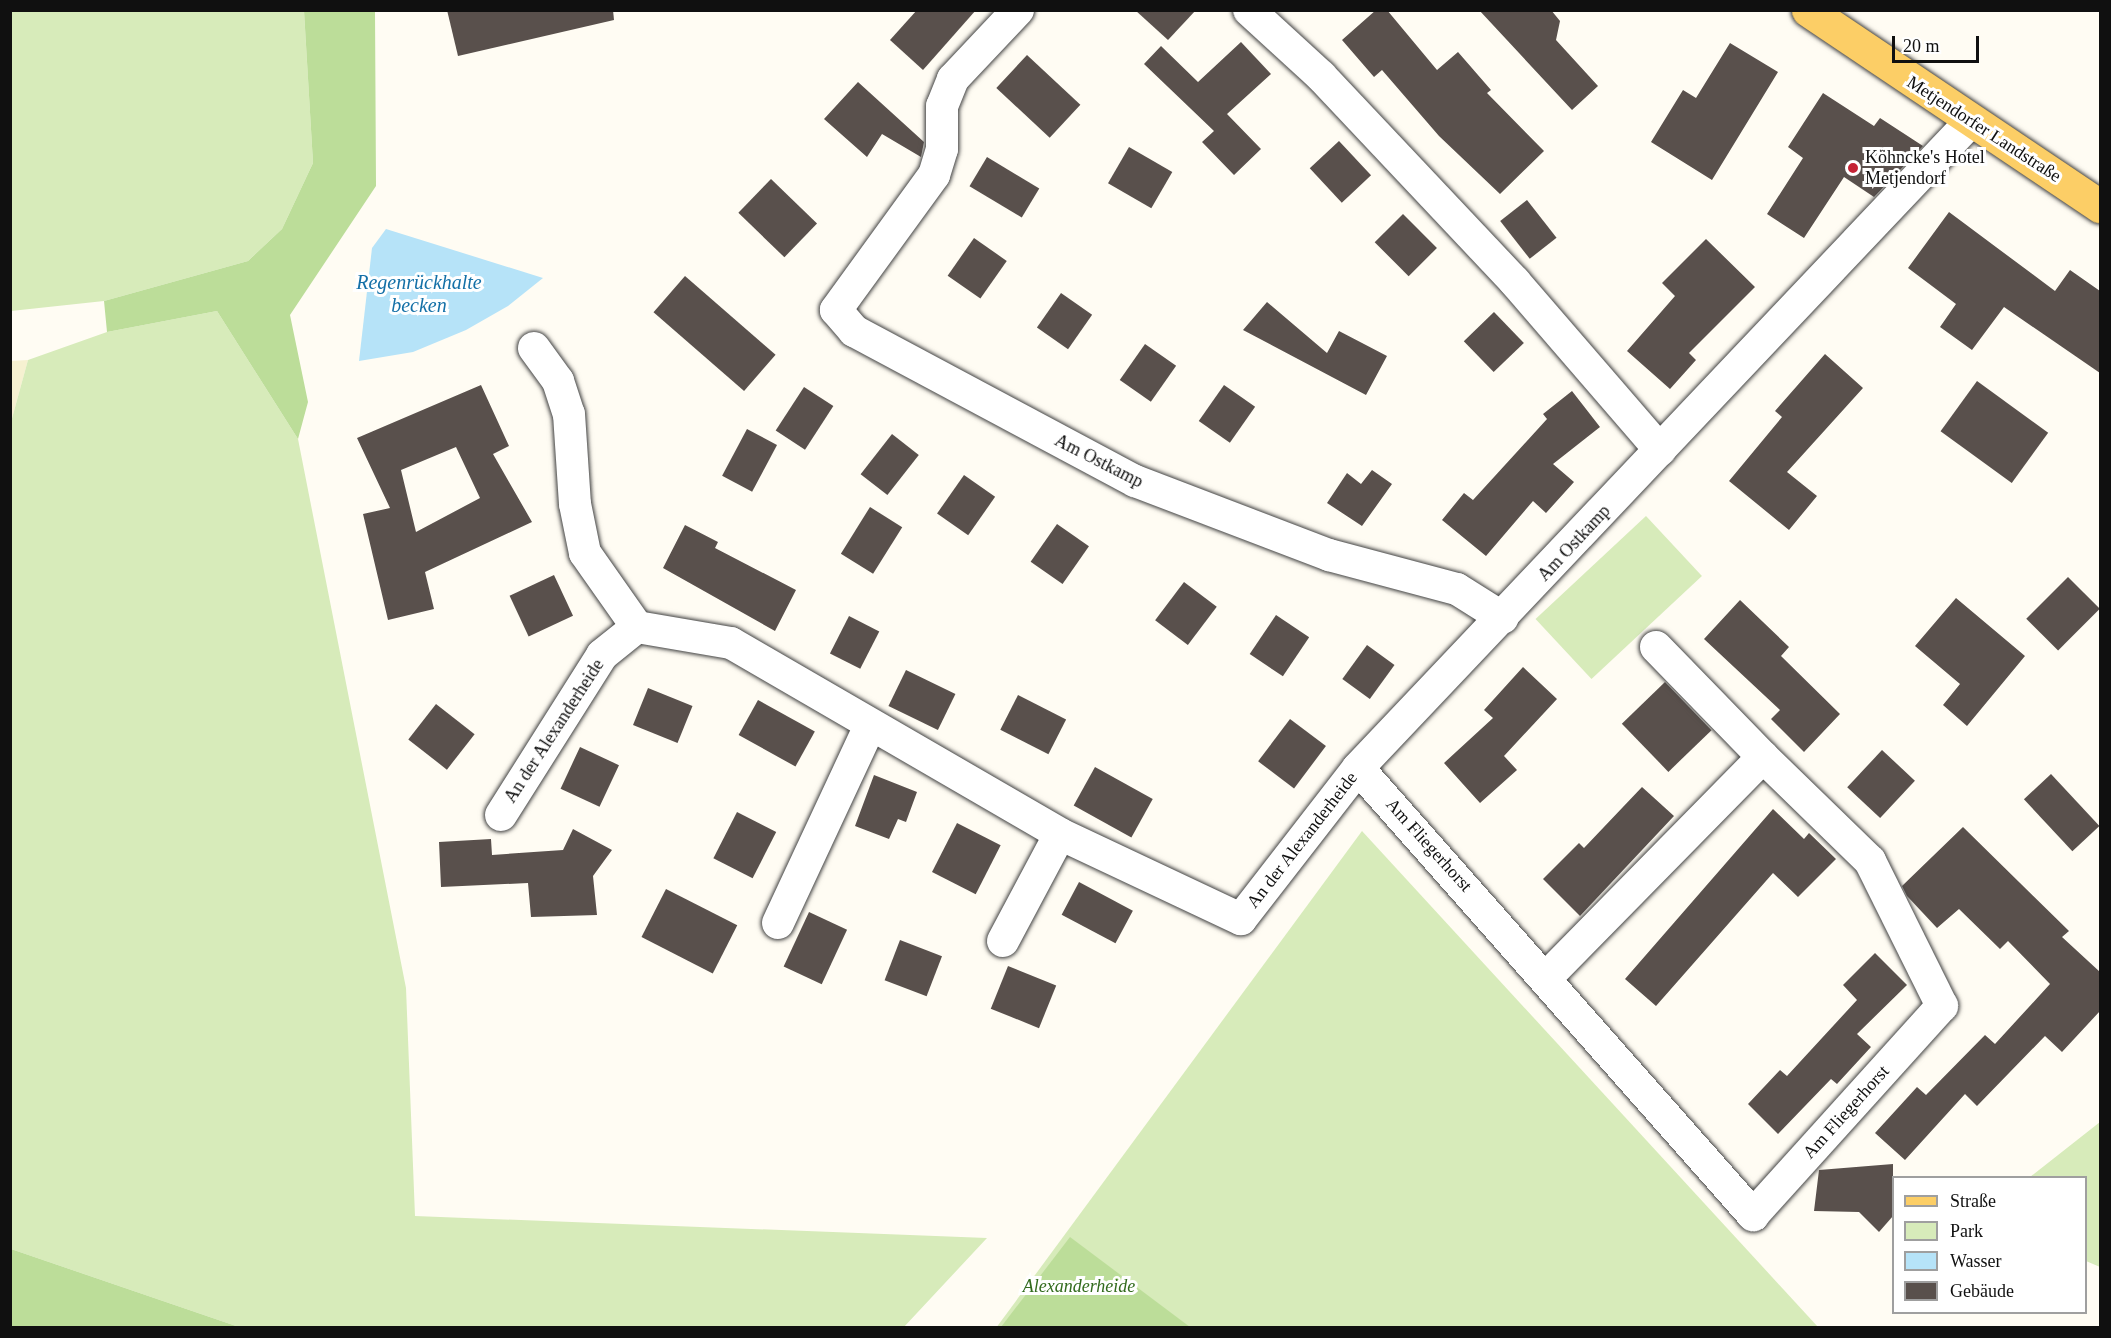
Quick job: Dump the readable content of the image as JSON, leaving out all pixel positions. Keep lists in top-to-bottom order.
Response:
{
  "streets": {
    "main road": ["Metjendorfer Landstraße"],
    "street": ["Am Ostkamp", "An der Alexanderheide", "Am Fliegerhorst"]
  },
  "crossings": [
    ["Metjendorfer Landstraße", "Am Ostkamp"],
    ["Am Ostkamp", "An der Alexanderheide"],
    ["An der Alexanderheide", "Am Fliegerhorst"]
  ],
  "water": ["Regenrückhalte becken"],
  "parks": ["Alexanderheide"],
  "places": ["Köhncke's Hotel Metjendorf"],
  "legend": [
    "Straße",
    "Park",
    "Wasser",
    "Gebäude"
  ],
  "scale_bar": "20 m"
}
